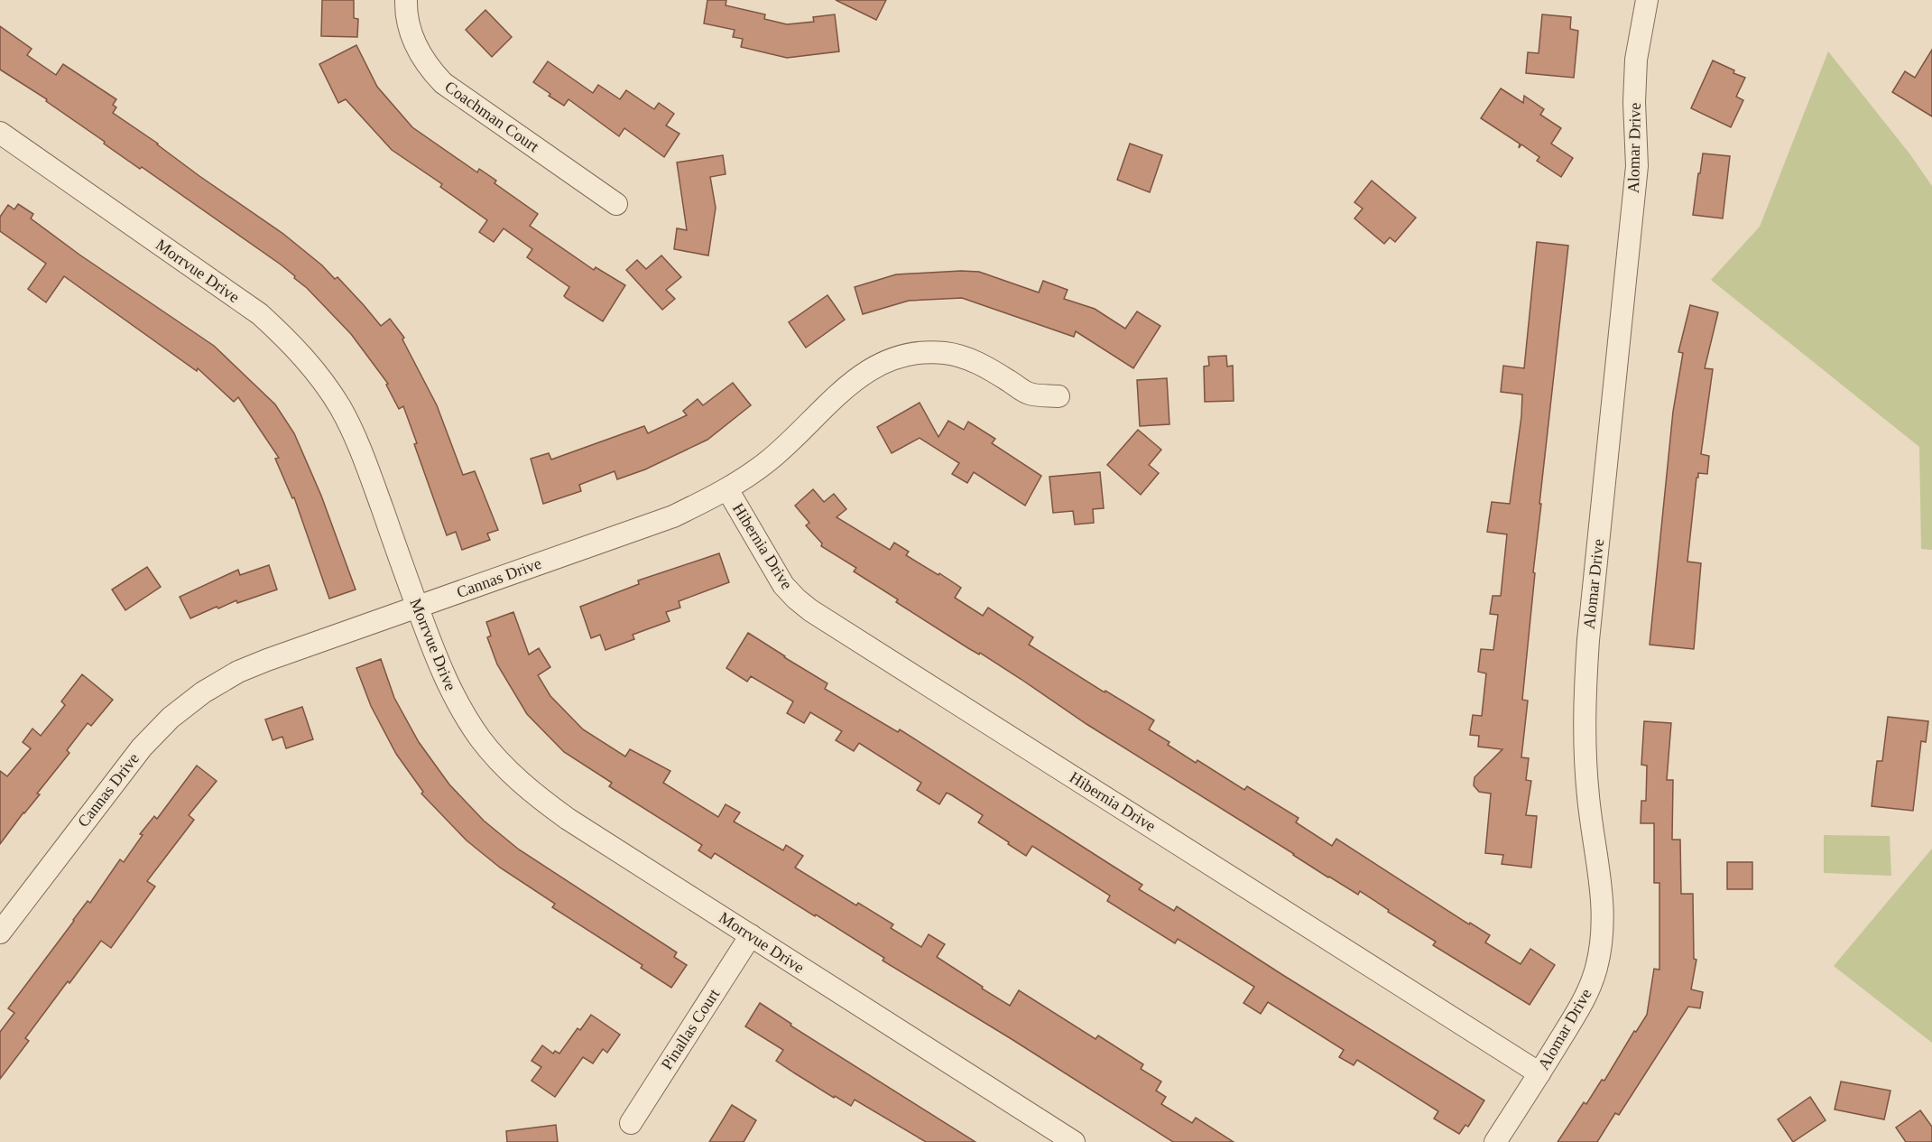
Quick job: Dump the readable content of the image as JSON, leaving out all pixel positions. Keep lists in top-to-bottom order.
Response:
{
  "streets": {
    "street": [
      "Coachman Court",
      "Alomar Drive",
      "Morrvue Drive",
      "Hibernia Drive",
      "Cannas Drive",
      "Pinallas Court"
    ]
  },
  "crossings": [
    ["Alomar Drive", "Hibernia Drive"],
    ["Morrvue Drive", "Cannas Drive"],
    ["Morrvue Drive", "Pinallas Court"],
    ["Hibernia Drive", "Cannas Drive"]
  ]
}
